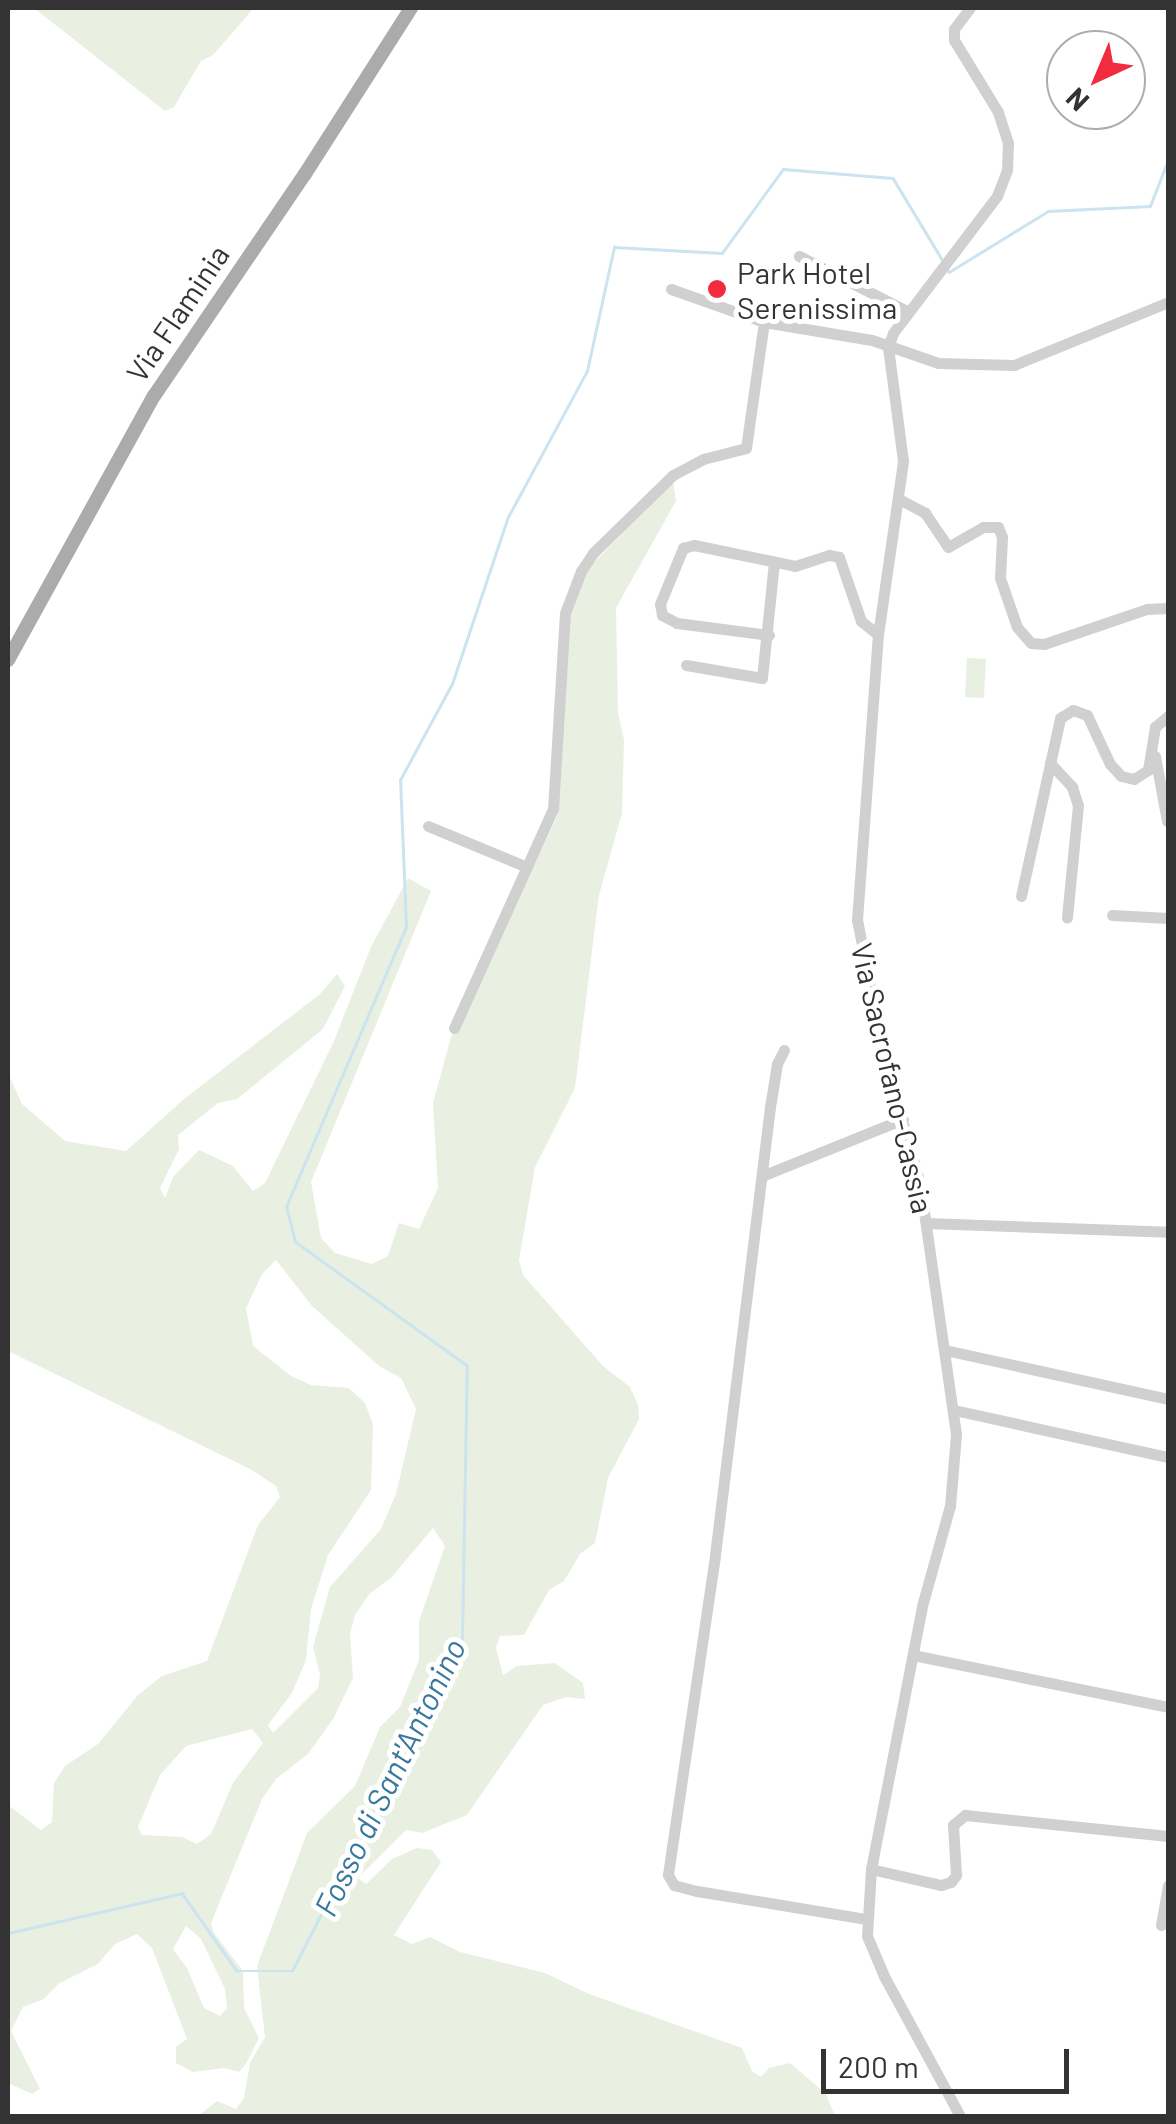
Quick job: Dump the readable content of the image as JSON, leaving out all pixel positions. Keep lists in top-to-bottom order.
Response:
{
  "streets": {
    "main road": ["Via Flaminia"],
    "street": ["Via Sacrofano-Cassia"]
  },
  "water": ["Fosso di Sant'Antonino"],
  "places": ["Park Hotel Serenissima"],
  "scale_bar": "200 m",
  "north": "bottom left"
}
